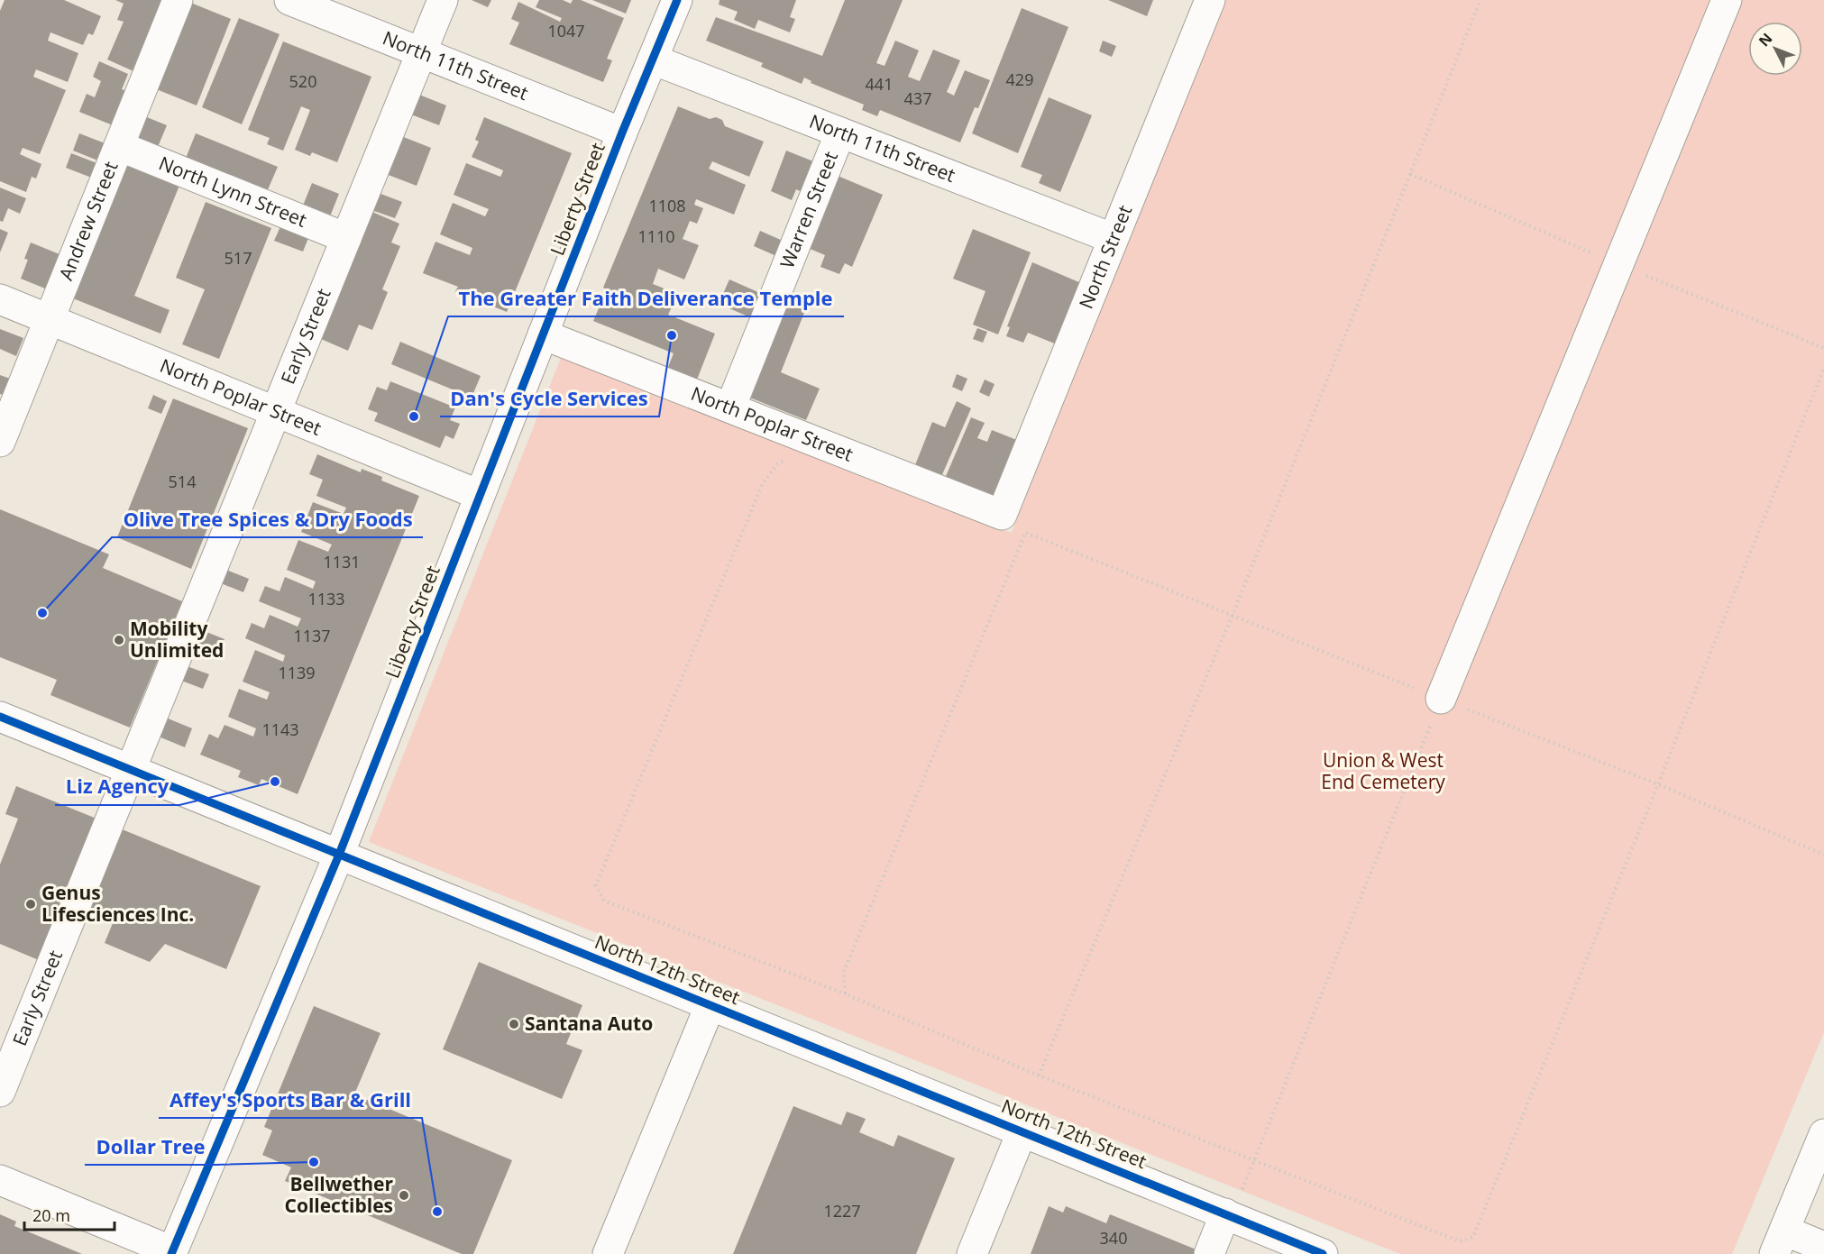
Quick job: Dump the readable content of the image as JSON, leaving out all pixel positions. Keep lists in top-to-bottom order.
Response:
{
  "streets": {
    "street": [
      "North 11th Street",
      "North Lynn Street",
      "Liberty Street",
      "Warren Street",
      "Andrew Street",
      "North Street",
      "Early Street",
      "North Poplar Street",
      "North 12th Street"
    ]
  },
  "crossings": [
    ["North 11th Street", "Liberty Street"],
    ["North 11th Street", "Warren Street"],
    ["North 11th Street", "North Street"],
    ["North 11th Street", "Early Street"],
    ["North Lynn Street", "Andrew Street"],
    ["North Lynn Street", "Early Street"],
    ["Liberty Street", "North Poplar Street"],
    ["Liberty Street", "North 12th Street"],
    ["Warren Street", "North Poplar Street"],
    ["Andrew Street", "North Poplar Street"],
    ["North Street", "North Poplar Street"],
    ["Early Street", "North Poplar Street"],
    ["Early Street", "North 12th Street"]
  ],
  "parks": ["Union & West End Cemetery"],
  "places": [
    "Dan's Cycle Services",
    "The Greater Faith Deliverance Temple",
    "Olive Tree Spices & Dry Foods",
    "Mobility Unlimited",
    "Liz Agency",
    "Genus Lifesciences Inc.",
    "Santana Auto",
    "Dollar Tree",
    "Bellwether Collectibles",
    "Affey's Sports Bar & Grill"
  ],
  "house_numbers": [
    "1047",
    "429",
    "520",
    "441",
    "437",
    "1108",
    "1110",
    "517",
    "514",
    "1131",
    "1133",
    "1137",
    "1139",
    "1143",
    "1227",
    "340"
  ],
  "scale_bar": "20 m",
  "north": "top left"
}
